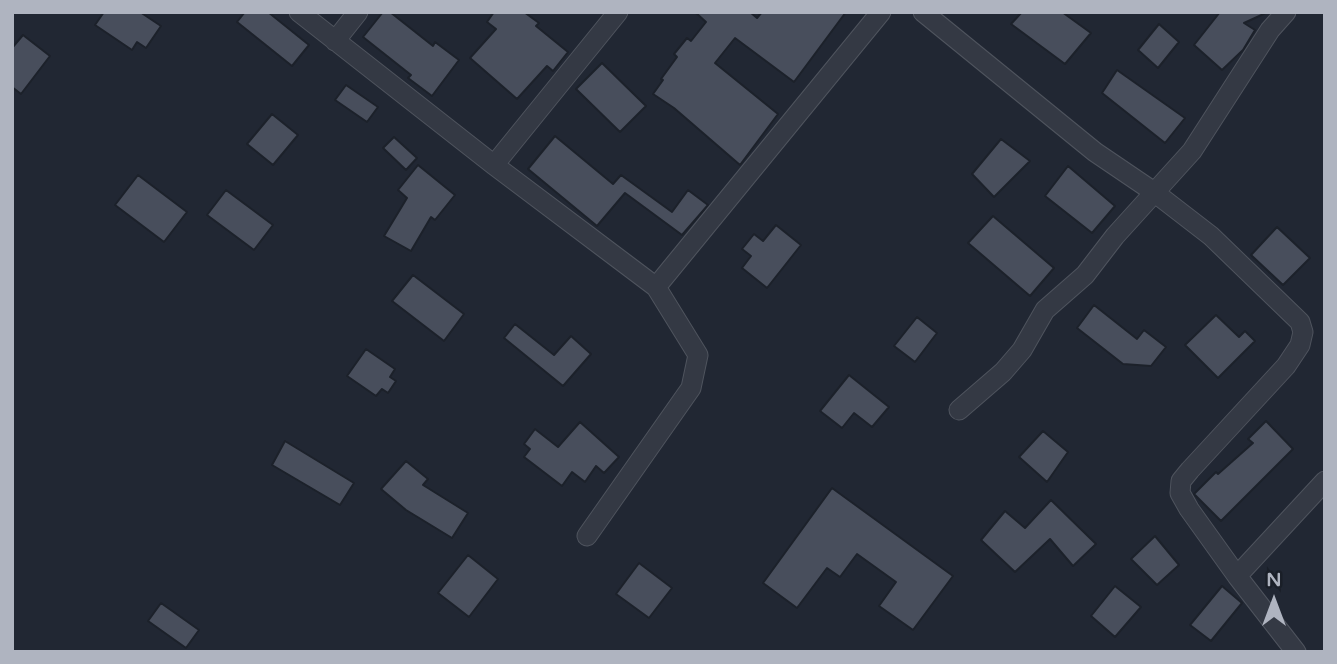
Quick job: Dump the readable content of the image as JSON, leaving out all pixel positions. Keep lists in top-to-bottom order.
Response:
{
  "north": "top"
}
